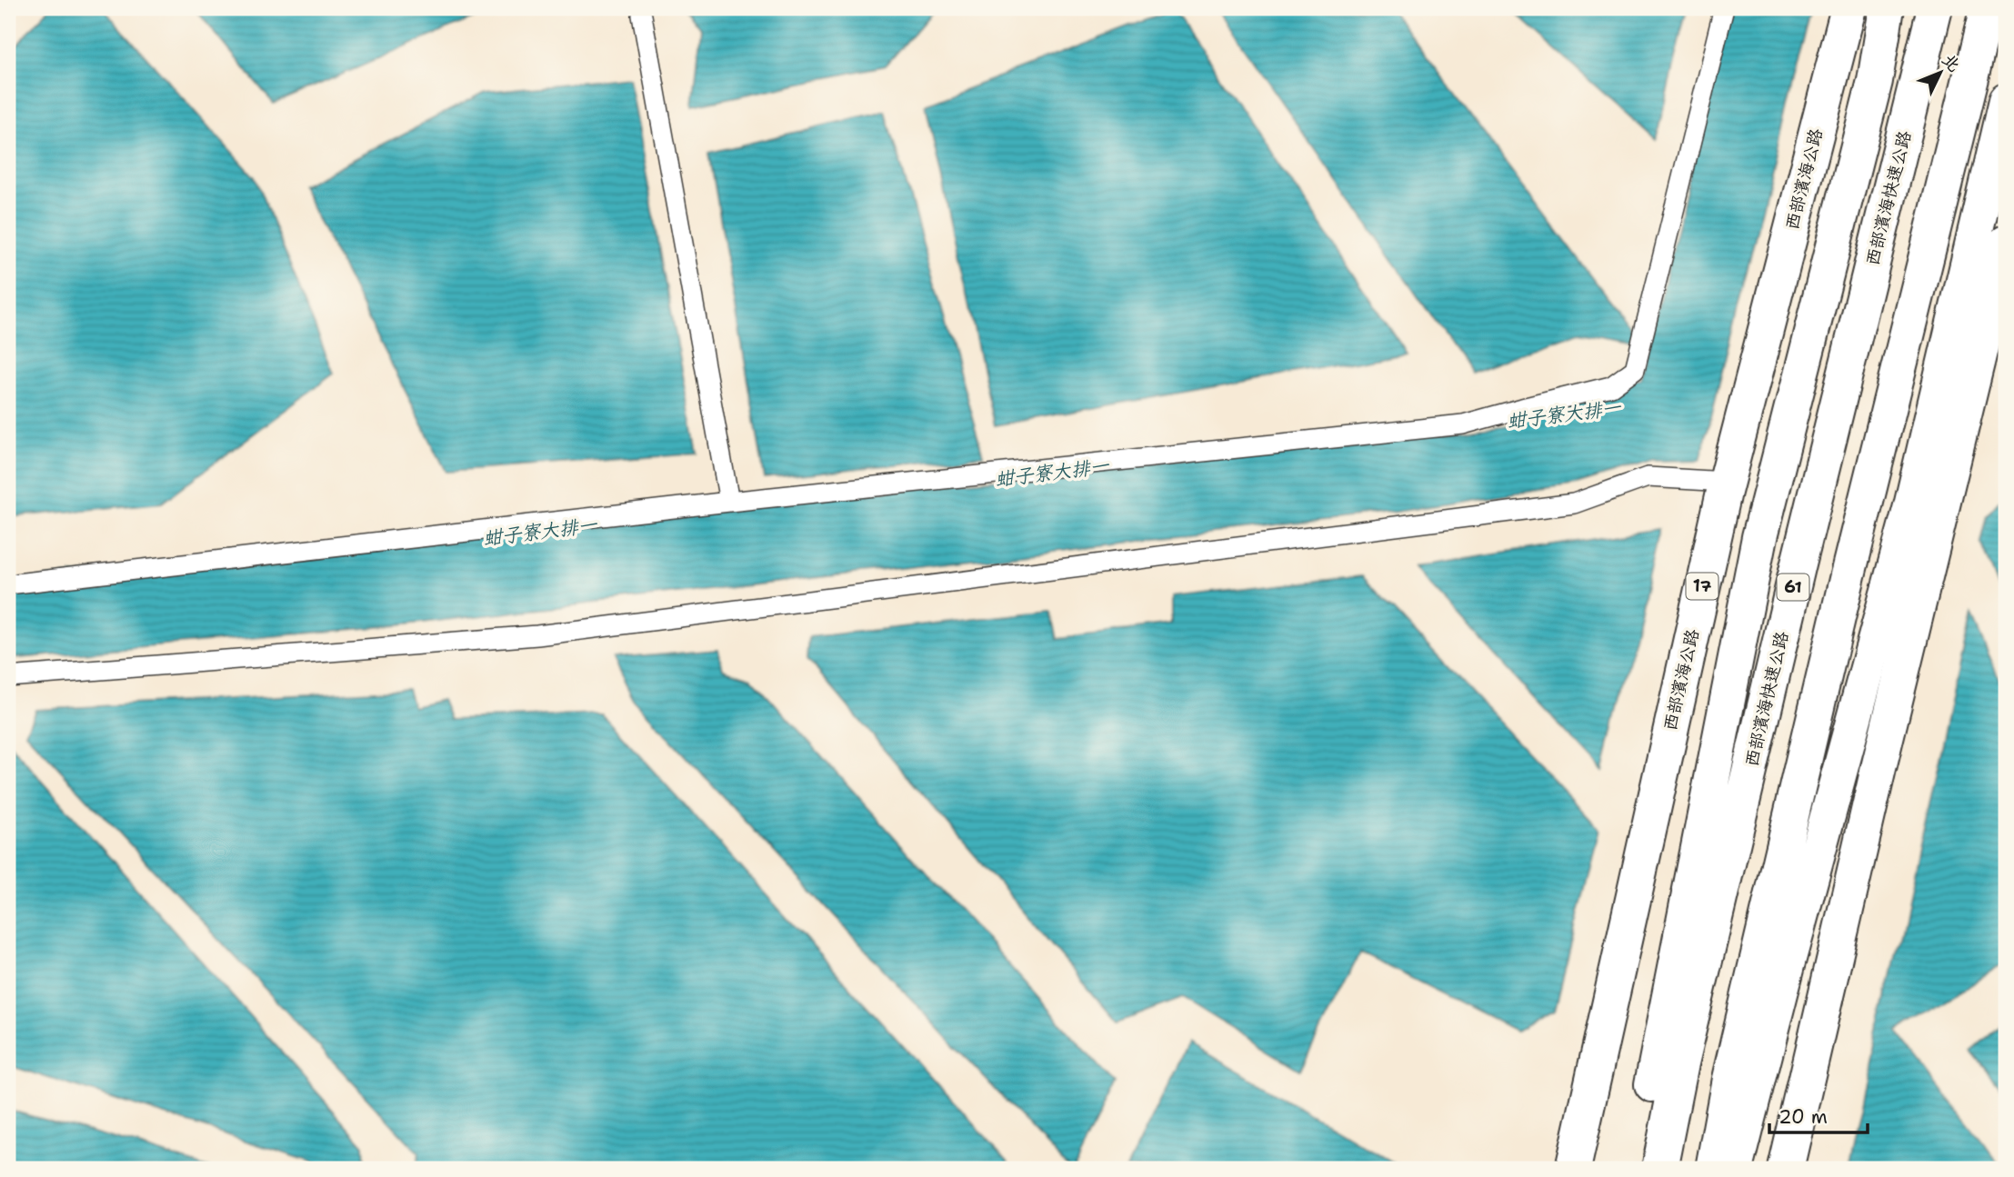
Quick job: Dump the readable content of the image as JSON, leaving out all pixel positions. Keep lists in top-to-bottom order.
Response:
{
  "streets": {
    "main road": [
      "西部濱海公路",
      "西部濱海快速公路",
      "17",
      "61"
    ]
  },
  "water": ["蚶子寮大排一"],
  "scale_bar": "20 m",
  "north": "top right"
}
